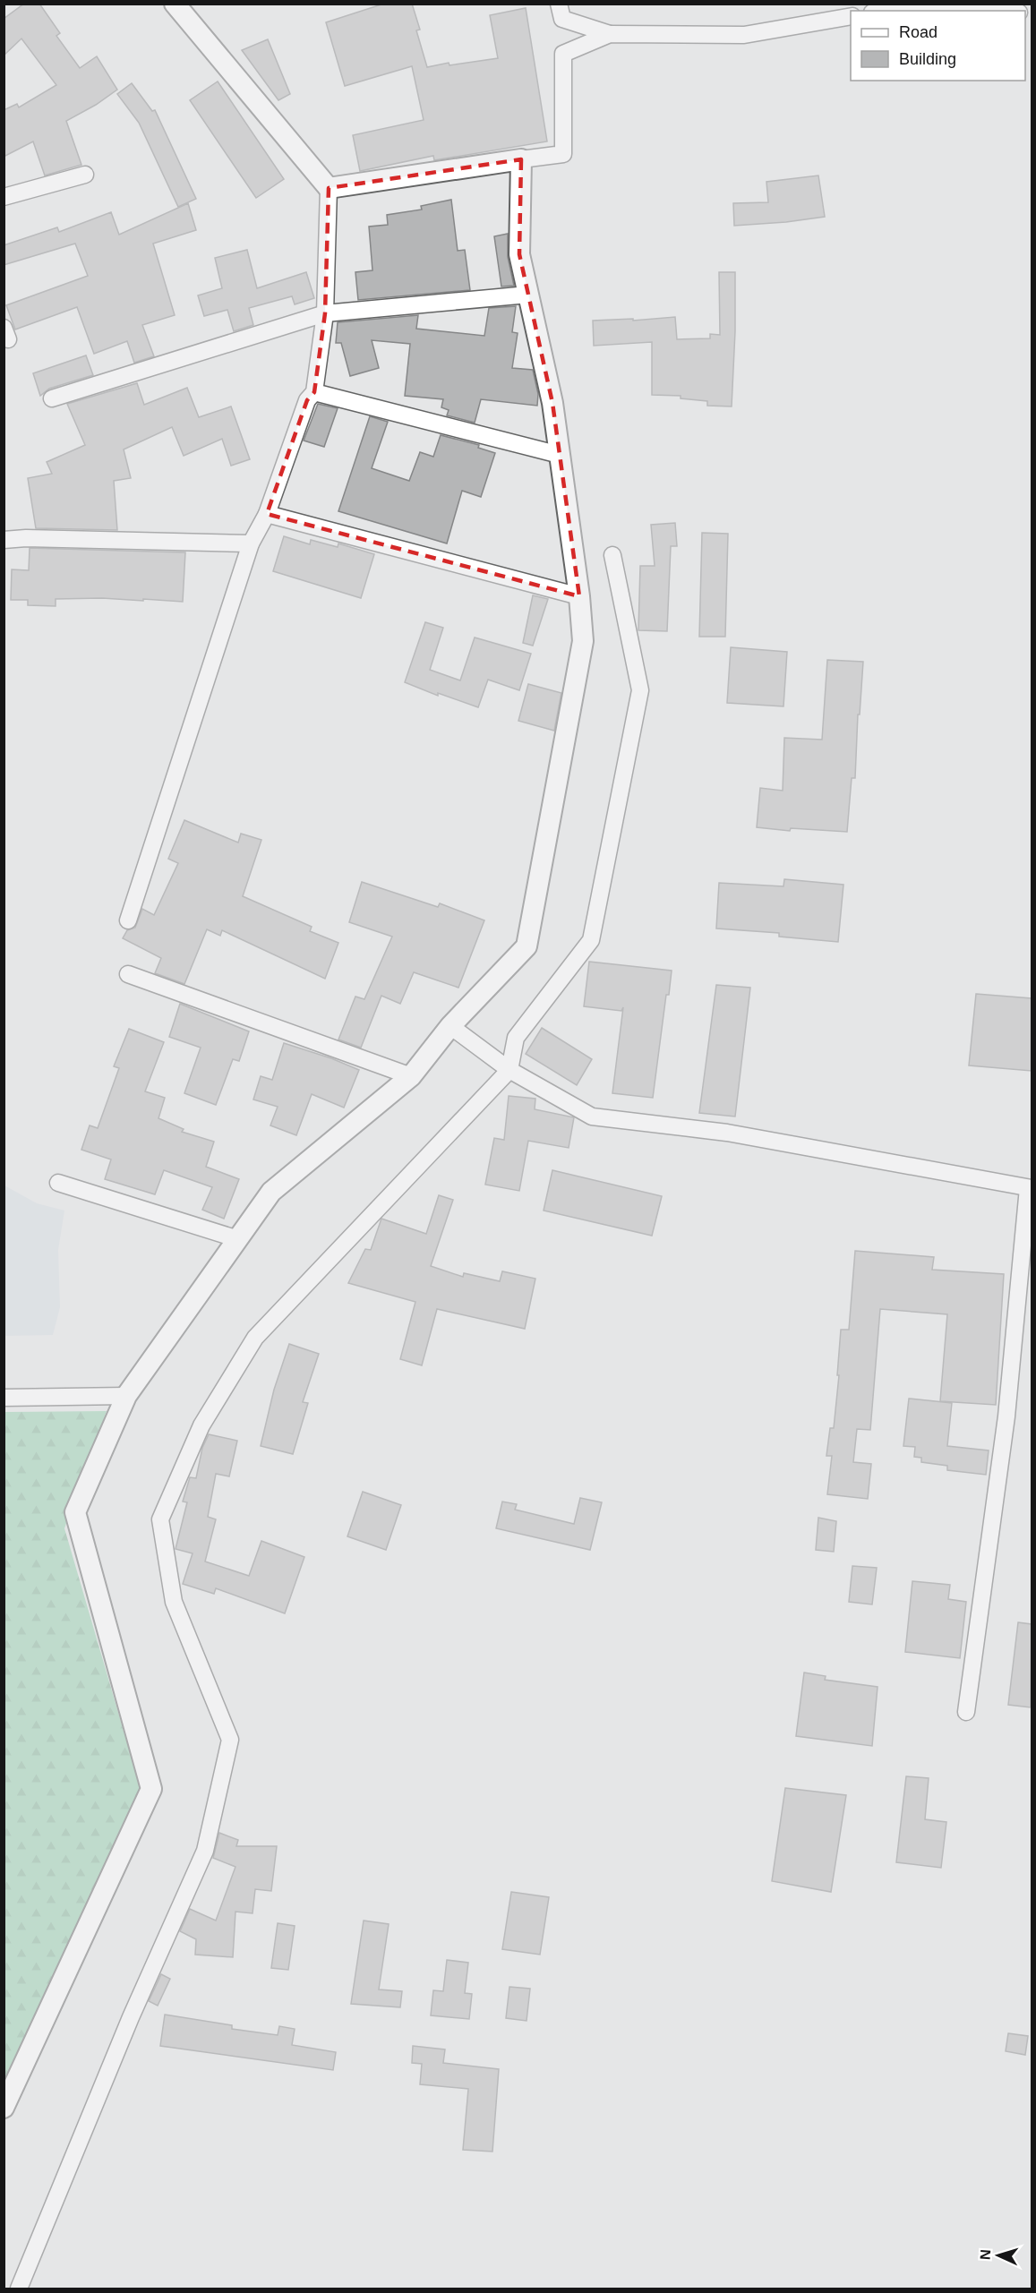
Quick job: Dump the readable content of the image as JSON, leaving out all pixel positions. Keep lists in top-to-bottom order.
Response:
{
  "legend": ["Road", "Building"],
  "north": "left"
}
